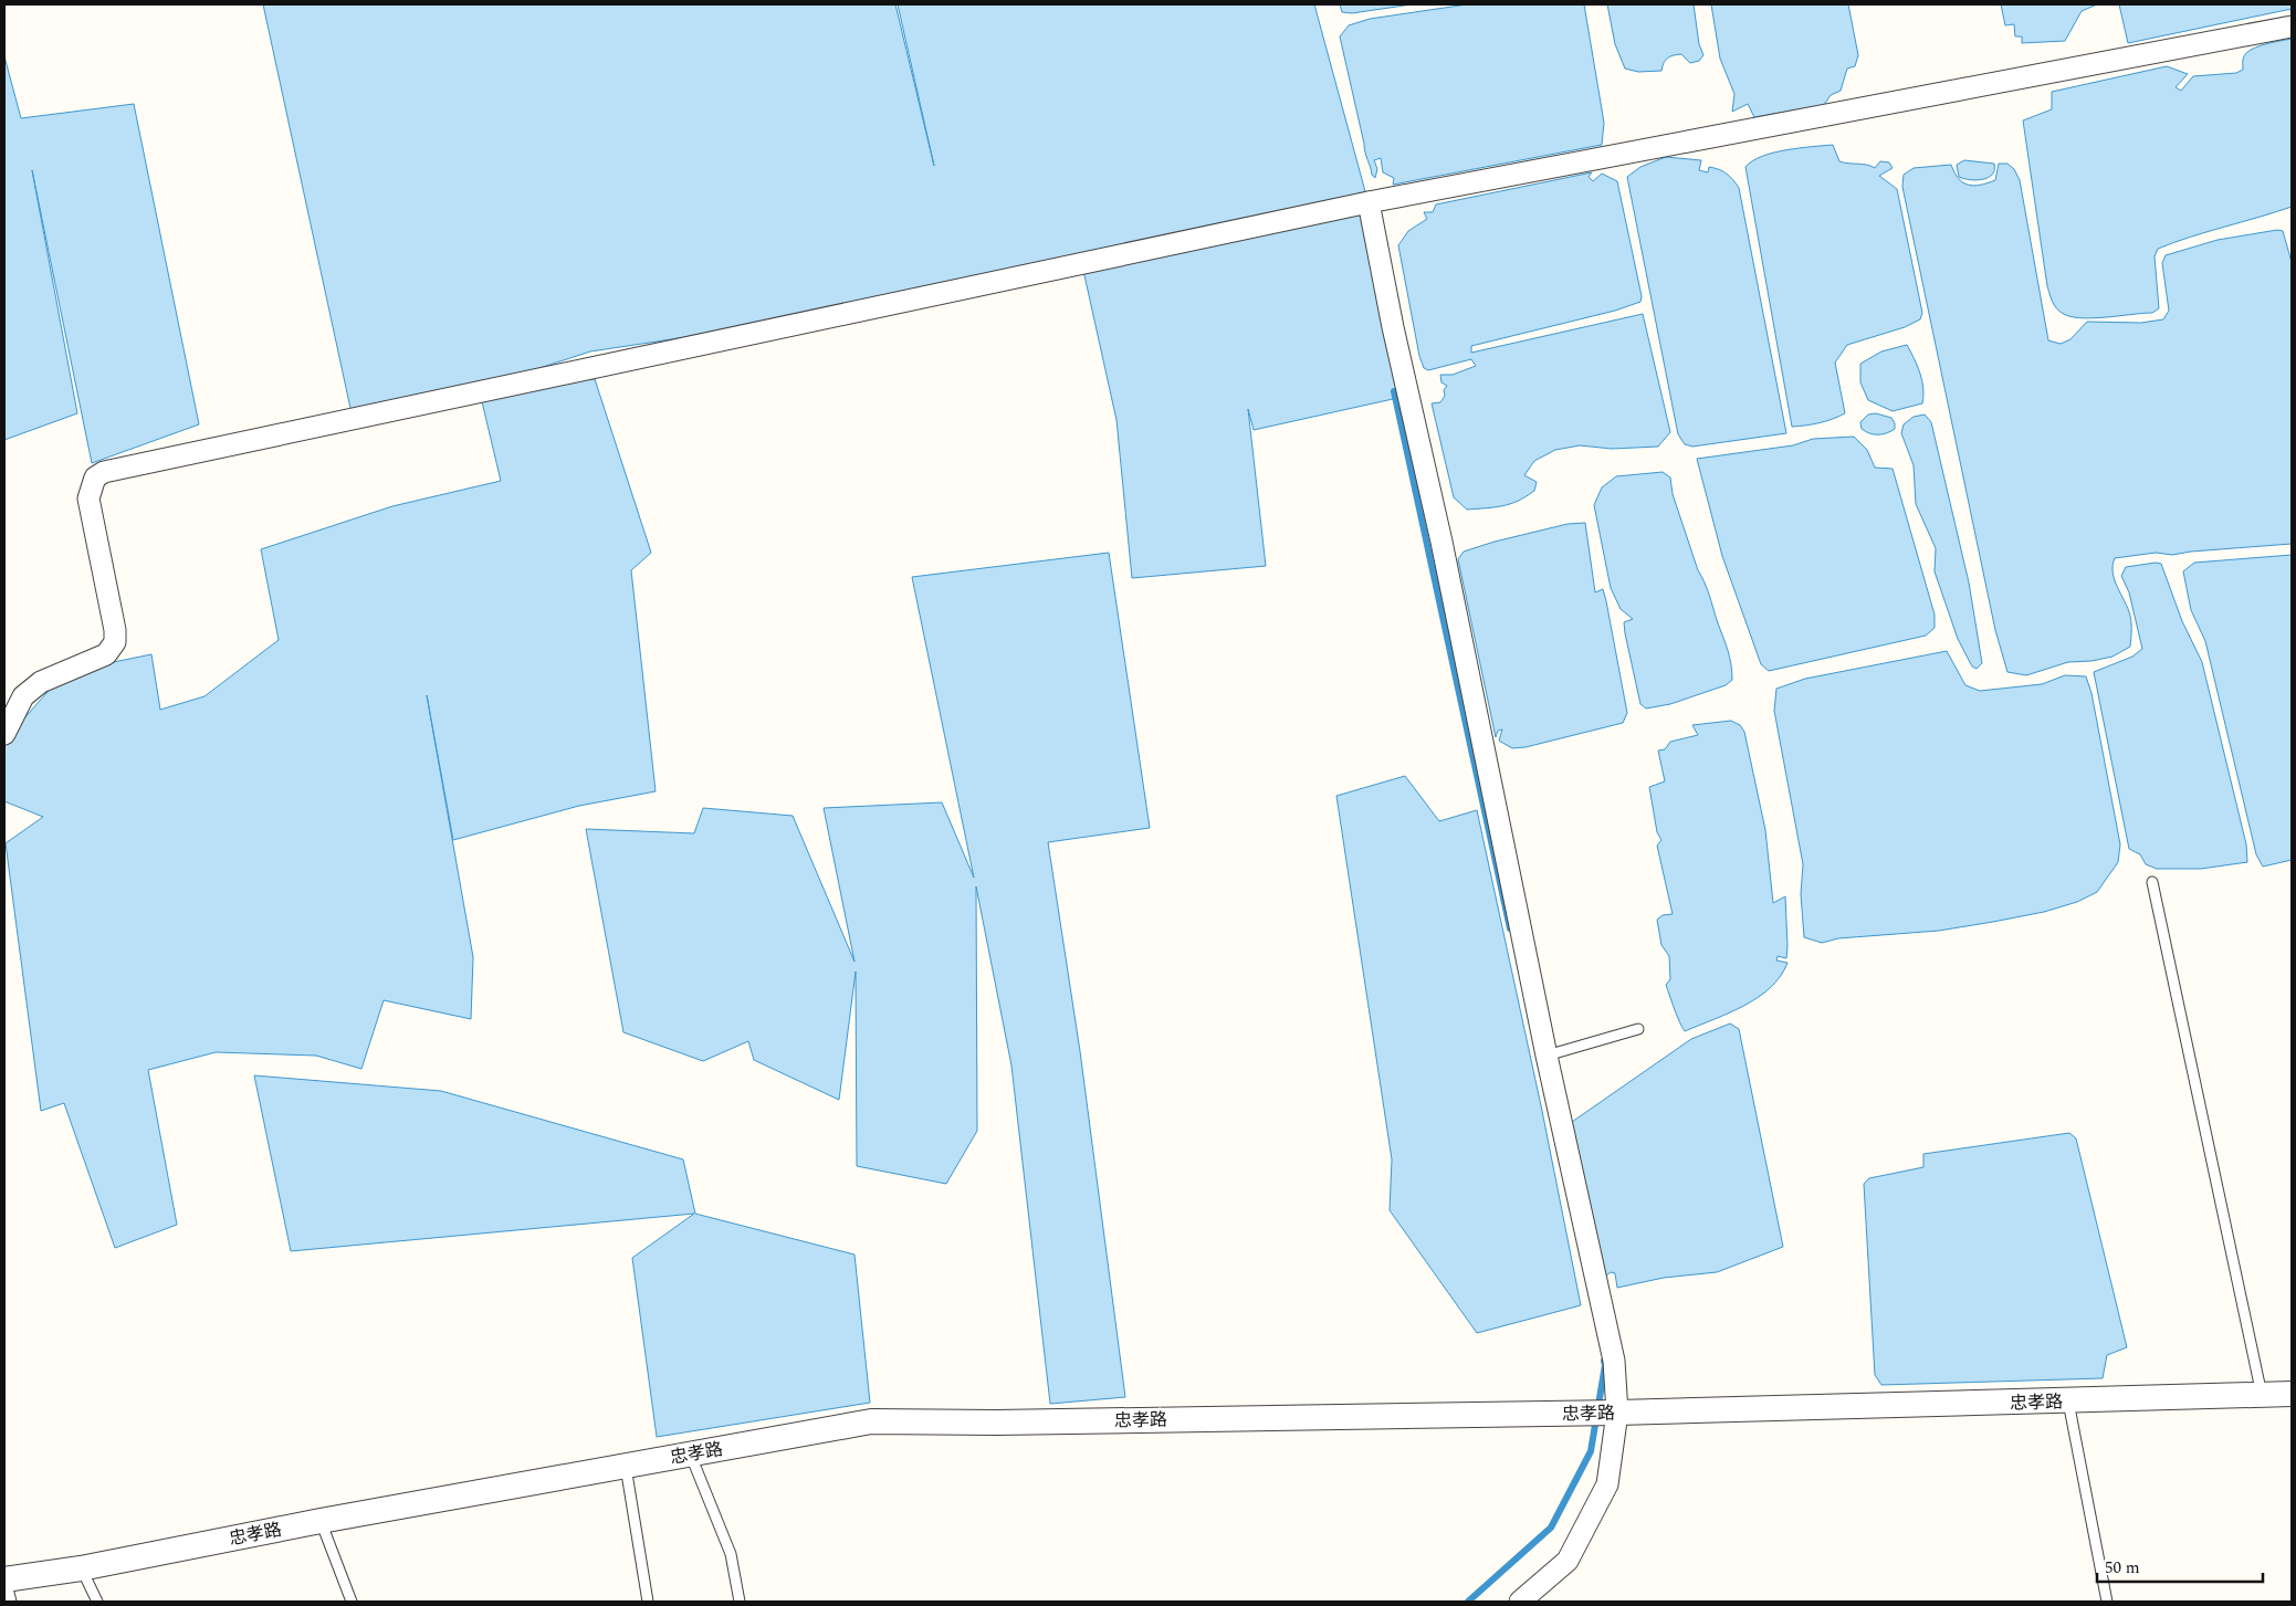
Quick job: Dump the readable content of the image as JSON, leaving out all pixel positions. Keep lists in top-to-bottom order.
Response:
{
  "streets": {
    "street": ["忠孝路"]
  },
  "scale_bar": "50 m"
}
